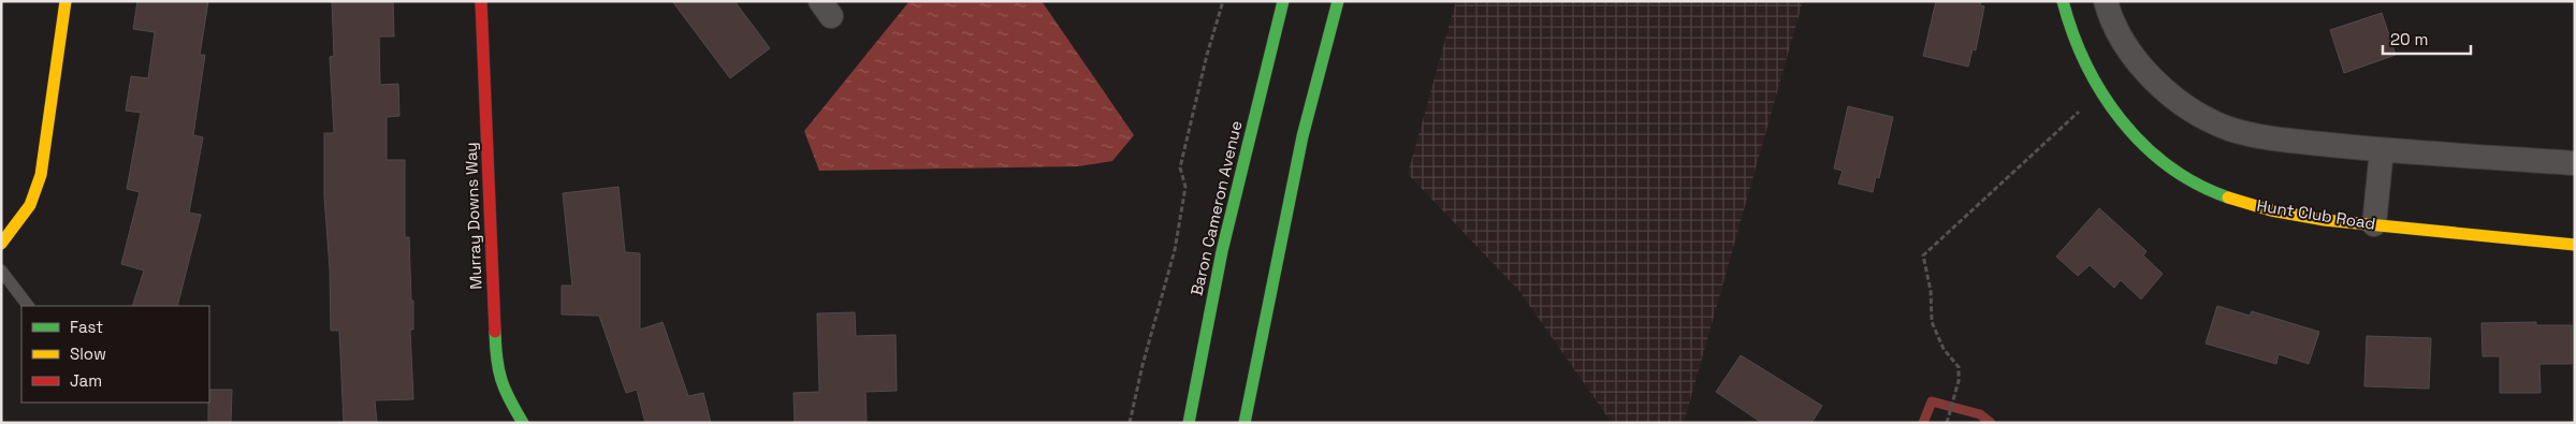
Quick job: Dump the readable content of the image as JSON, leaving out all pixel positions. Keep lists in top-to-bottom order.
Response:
{
  "streets": {
    "street": ["Baron Cameron Avenue", "Hunt Club Road", "Murray Downs Way"]
  },
  "legend": ["Fast", "Slow", "Jam"],
  "scale_bar": "20 m"
}
